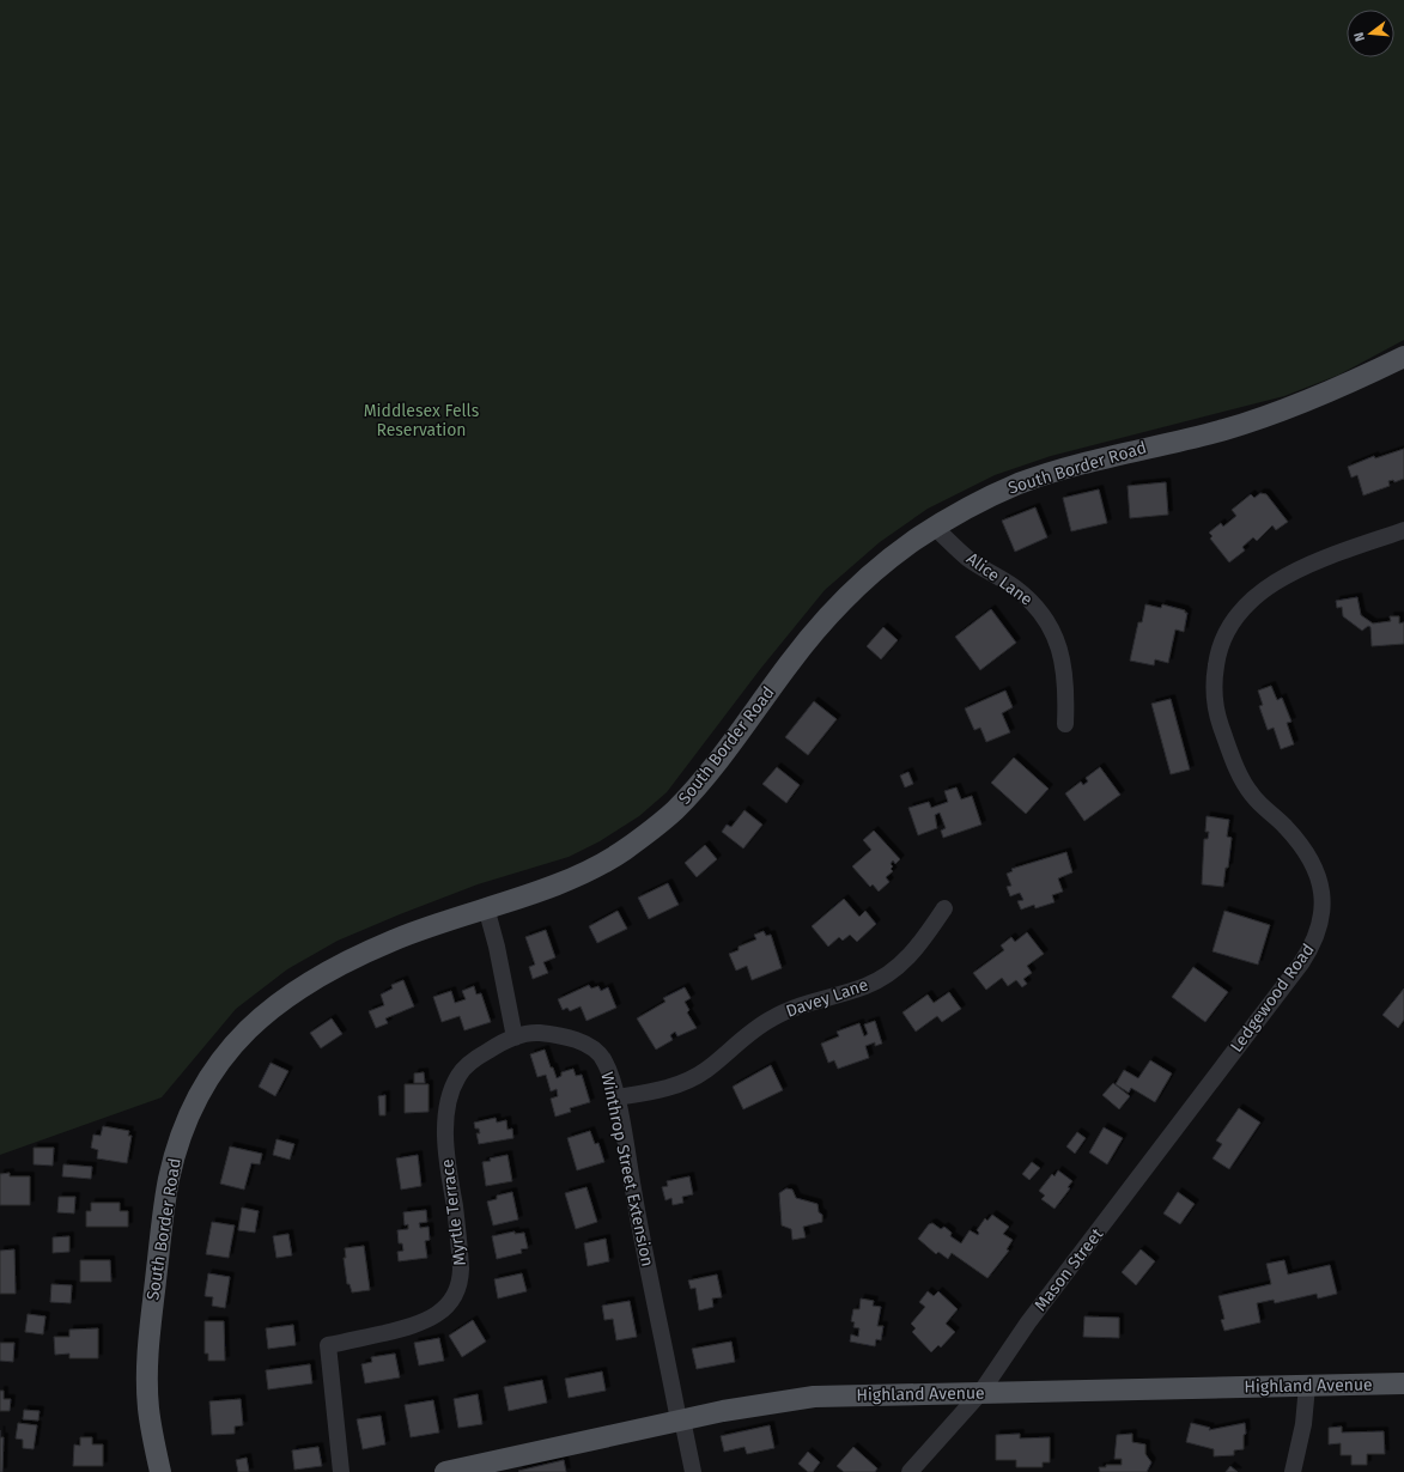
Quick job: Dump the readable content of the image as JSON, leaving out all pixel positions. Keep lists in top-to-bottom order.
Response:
{
  "streets": {
    "main road": ["South Border Road", "Highland Avenue"],
    "street": [
      "Alice Lane",
      "Davey Lane",
      "Ledgewood Road",
      "Winthrop Street Extension",
      "Myrtle Terrace",
      "Mason Street"
    ]
  },
  "crossings": [
    ["South Border Road", "Alice Lane"],
    ["Davey Lane", "Winthrop Street Extension"],
    ["Ledgewood Road", "Mason Street"],
    ["Winthrop Street Extension", "Myrtle Terrace"],
    ["Winthrop Street Extension", "Highland Avenue"],
    ["Mason Street", "Highland Avenue"]
  ],
  "parks": ["Middlesex Fells Reservation"],
  "north": "left"
}
